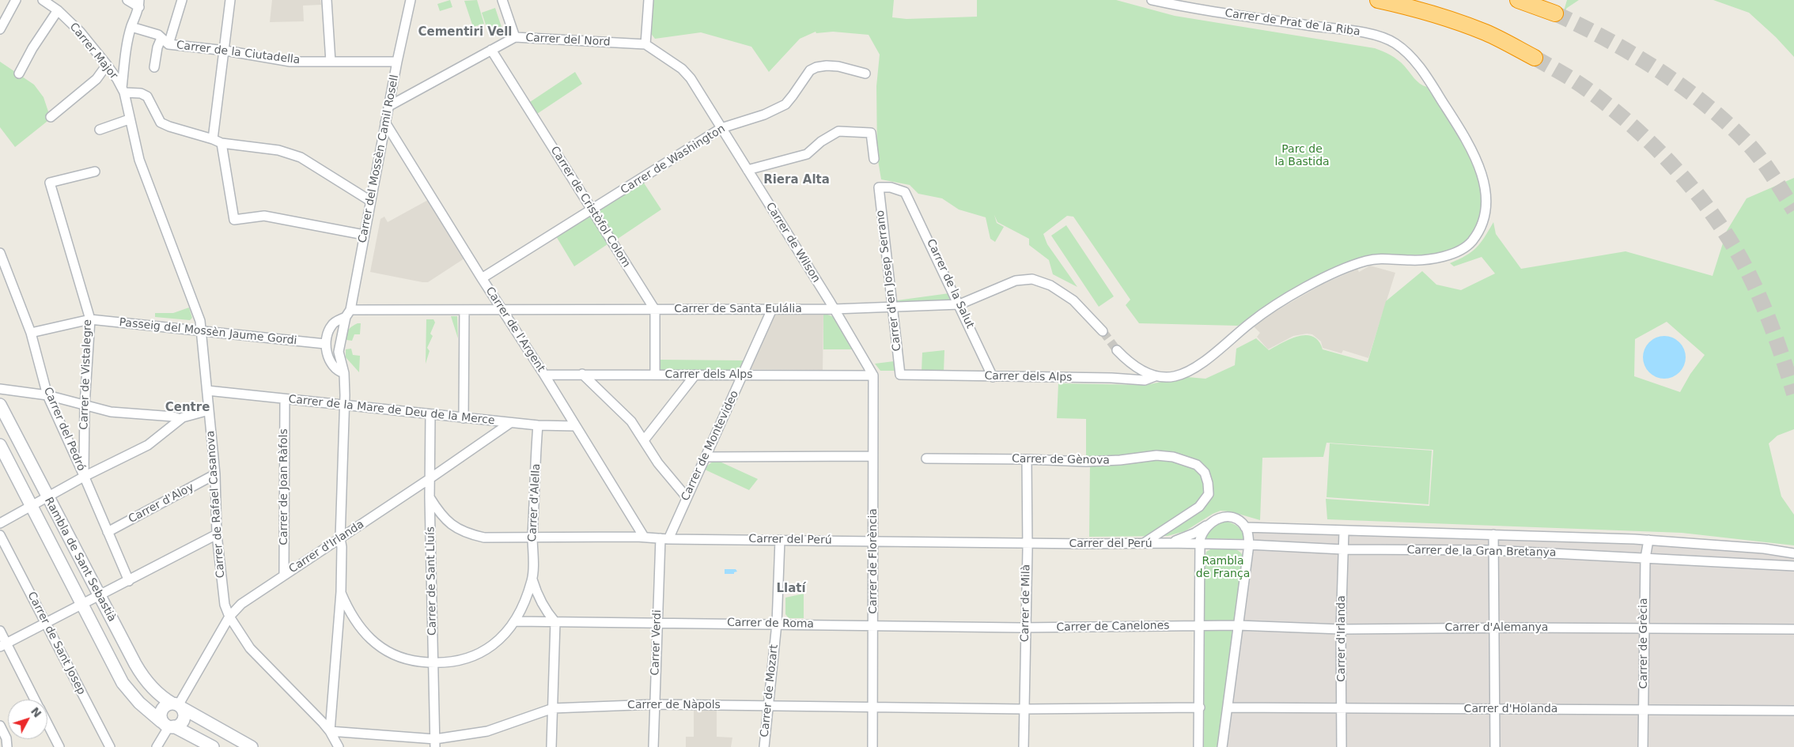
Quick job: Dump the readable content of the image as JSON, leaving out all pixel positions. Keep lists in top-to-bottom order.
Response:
{
  "streets": {
    "street": [
      "Carrer de Prat de la Riba",
      "Carrer del Nord",
      "Carrer Major",
      "Carrer de la Ciutadella",
      "Carrer del Mossèn Camil Rosell",
      "Carrer de Washington",
      "Carrer de Cristòfol Colom",
      "Carrer de Wilson",
      "Carrer d'en Josep Serrano",
      "Carrer de la Salut",
      "Carrer de Santa Eulália",
      "Carrer de l'Argent",
      "Passeig del Mossèn Jaume Gordi",
      "Carrer de Vistalegre",
      "Carrer dels Alps",
      "Carrer de la Mare de Deu de la Merce",
      "Carrer del Pedró",
      "Carrer de Montevideo",
      "Carrer de Gènova",
      "Carrer de Joan Ràfols",
      "Carrer d'Alella",
      "Carrer d'Aloy",
      "Carrer de Rafael Casanova",
      "Carrer del Perú",
      "Carrer d'Irlanda",
      "Carrer de la Gran Bretanya",
      "Rambla de Sant Sebastià",
      "Carrer de Florència",
      "Carrer de Sant Lluís",
      "Carrer de Milà",
      "Carrer de Roma",
      "Carrer de Canelones",
      "Carrer d'Alemanya",
      "Carrer Verdi",
      "Carrer de Sant Josep",
      "Carrer de Grècia",
      "Carrer de Mozart",
      "Carrer de Nàpols",
      "Carrer d'Holanda"
    ]
  },
  "crossings": [
    ["Carrer de Prat de la Riba", "Carrer dels Alps"],
    ["Carrer del Nord", "Carrer del Mossèn Camil Rosell"],
    ["Carrer del Nord", "Carrer de Cristòfol Colom"],
    ["Carrer del Nord", "Carrer de Wilson"],
    ["Carrer Major", "Carrer de Rafael Casanova"],
    ["Carrer de la Ciutadella", "Carrer del Mossèn Camil Rosell"],
    ["Carrer del Mossèn Camil Rosell", "Carrer de Santa Eulália"],
    ["Carrer del Mossèn Camil Rosell", "Carrer de l'Argent"],
    ["Carrer del Mossèn Camil Rosell", "Carrer de la Mare de Deu de la Merce"],
    ["Carrer del Mossèn Camil Rosell", "Carrer d'Alella"],
    ["Carrer del Mossèn Camil Rosell", "Carrer de Rafael Casanova"],
    ["Carrer del Mossèn Camil Rosell", "Carrer d'Irlanda"],
    ["Carrer del Mossèn Camil Rosell", "Carrer de Nàpols"],
    ["Carrer de Washington", "Carrer de Cristòfol Colom"],
    ["Carrer de Washington", "Carrer de Wilson"],
    ["Carrer de Washington", "Carrer de l'Argent"],
    ["Carrer de Cristòfol Colom", "Carrer de Santa Eulália"],
    ["Carrer de Wilson", "Carrer de Santa Eulália"],
    ["Carrer de Wilson", "Carrer dels Alps"],
    ["Carrer de Wilson", "Carrer de Florència"],
    ["Carrer d'en Josep Serrano", "Carrer de la Salut"],
    ["Carrer d'en Josep Serrano", "Carrer de Santa Eulália"],
    ["Carrer d'en Josep Serrano", "Carrer dels Alps"],
    ["Carrer de la Salut", "Carrer de Santa Eulália"],
    ["Carrer de la Salut", "Carrer dels Alps"],
    ["Carrer de Santa Eulália", "Carrer de l'Argent"],
    ["Carrer de Santa Eulália", "Carrer de Montevideo"],
    ["Carrer de l'Argent", "Carrer dels Alps"],
    ["Carrer de l'Argent", "Carrer de la Mare de Deu de la Merce"],
    ["Carrer de l'Argent", "Carrer del Perú"],
    ["Passeig del Mossèn Jaume Gordi", "Carrer de Vistalegre"],
    ["Passeig del Mossèn Jaume Gordi", "Carrer del Pedró"],
    ["Passeig del Mossèn Jaume Gordi", "Carrer de Rafael Casanova"],
    ["Carrer de Vistalegre", "Carrer del Pedró"],
    ["Carrer dels Alps", "Carrer de Montevideo"],
    ["Carrer dels Alps", "Carrer de Florència"],
    ["Carrer de la Mare de Deu de la Merce", "Carrer de Joan Ràfols"],
    ["Carrer de la Mare de Deu de la Merce", "Carrer d'Alella"],
    ["Carrer de la Mare de Deu de la Merce", "Carrer de Rafael Casanova"],
    ["Carrer de la Mare de Deu de la Merce", "Carrer d'Irlanda"],
    ["Carrer de la Mare de Deu de la Merce", "Carrer de Sant Lluís"],
    ["Carrer del Pedró", "Carrer d'Aloy"],
    ["Carrer de Montevideo", "Carrer del Perú"],
    ["Carrer de Montevideo", "Carrer Verdi"],
    ["Carrer de Gènova", "Carrer del Perú"],
    ["Carrer de Gènova", "Carrer de Milà"],
    ["Carrer de Joan Ràfols", "Carrer d'Irlanda"],
    ["Carrer d'Alella", "Carrer del Perú"],
    ["Carrer d'Alella", "Carrer de Sant Lluís"],
    ["Carrer d'Alella", "Carrer de Roma"],
    ["Carrer d'Aloy", "Carrer de Rafael Casanova"],
    ["Carrer de Rafael Casanova", "Carrer d'Irlanda"],
    ["Carrer de Rafael Casanova", "Carrer de Nàpols"],
    ["Carrer del Perú", "Carrer de la Gran Bretanya"],
    ["Carrer del Perú", "Carrer de Florència"],
    ["Carrer del Perú", "Carrer de Sant Lluís"],
    ["Carrer del Perú", "Carrer de Milà"],
    ["Carrer del Perú", "Carrer Verdi"],
    ["Carrer del Perú", "Carrer de Mozart"],
    ["Carrer d'Irlanda", "Carrer de la Gran Bretanya"],
    ["Carrer d'Irlanda", "Rambla de Sant Sebastià"],
    ["Carrer d'Irlanda", "Carrer de Sant Lluís"],
    ["Carrer d'Irlanda", "Carrer d'Alemanya"],
    ["Carrer d'Irlanda", "Carrer d'Holanda"],
    ["Carrer de la Gran Bretanya", "Carrer de Grècia"],
    ["Carrer de Florència", "Carrer de Roma"],
    ["Carrer de Florència", "Carrer de Nàpols"],
    ["Carrer de Sant Lluís", "Carrer de Nàpols"],
    ["Carrer de Milà", "Carrer de Roma"],
    ["Carrer de Milà", "Carrer de Canelones"],
    ["Carrer de Milà", "Carrer de Nàpols"],
    ["Carrer de Roma", "Carrer de Canelones"],
    ["Carrer de Roma", "Carrer Verdi"],
    ["Carrer de Roma", "Carrer de Mozart"],
    ["Carrer de Canelones", "Carrer d'Alemanya"],
    ["Carrer d'Alemanya", "Carrer de Grècia"],
    ["Carrer Verdi", "Carrer de Nàpols"],
    ["Carrer de Grècia", "Carrer d'Holanda"],
    ["Carrer de Mozart", "Carrer de Nàpols"]
  ],
  "districts": [
    "Cementiri Vell",
    "Riera Alta",
    "Centre",
    "Llatí"
  ],
  "parks": ["Parc de la Bastida", "Rambla de França"],
  "north": "top right"
}
